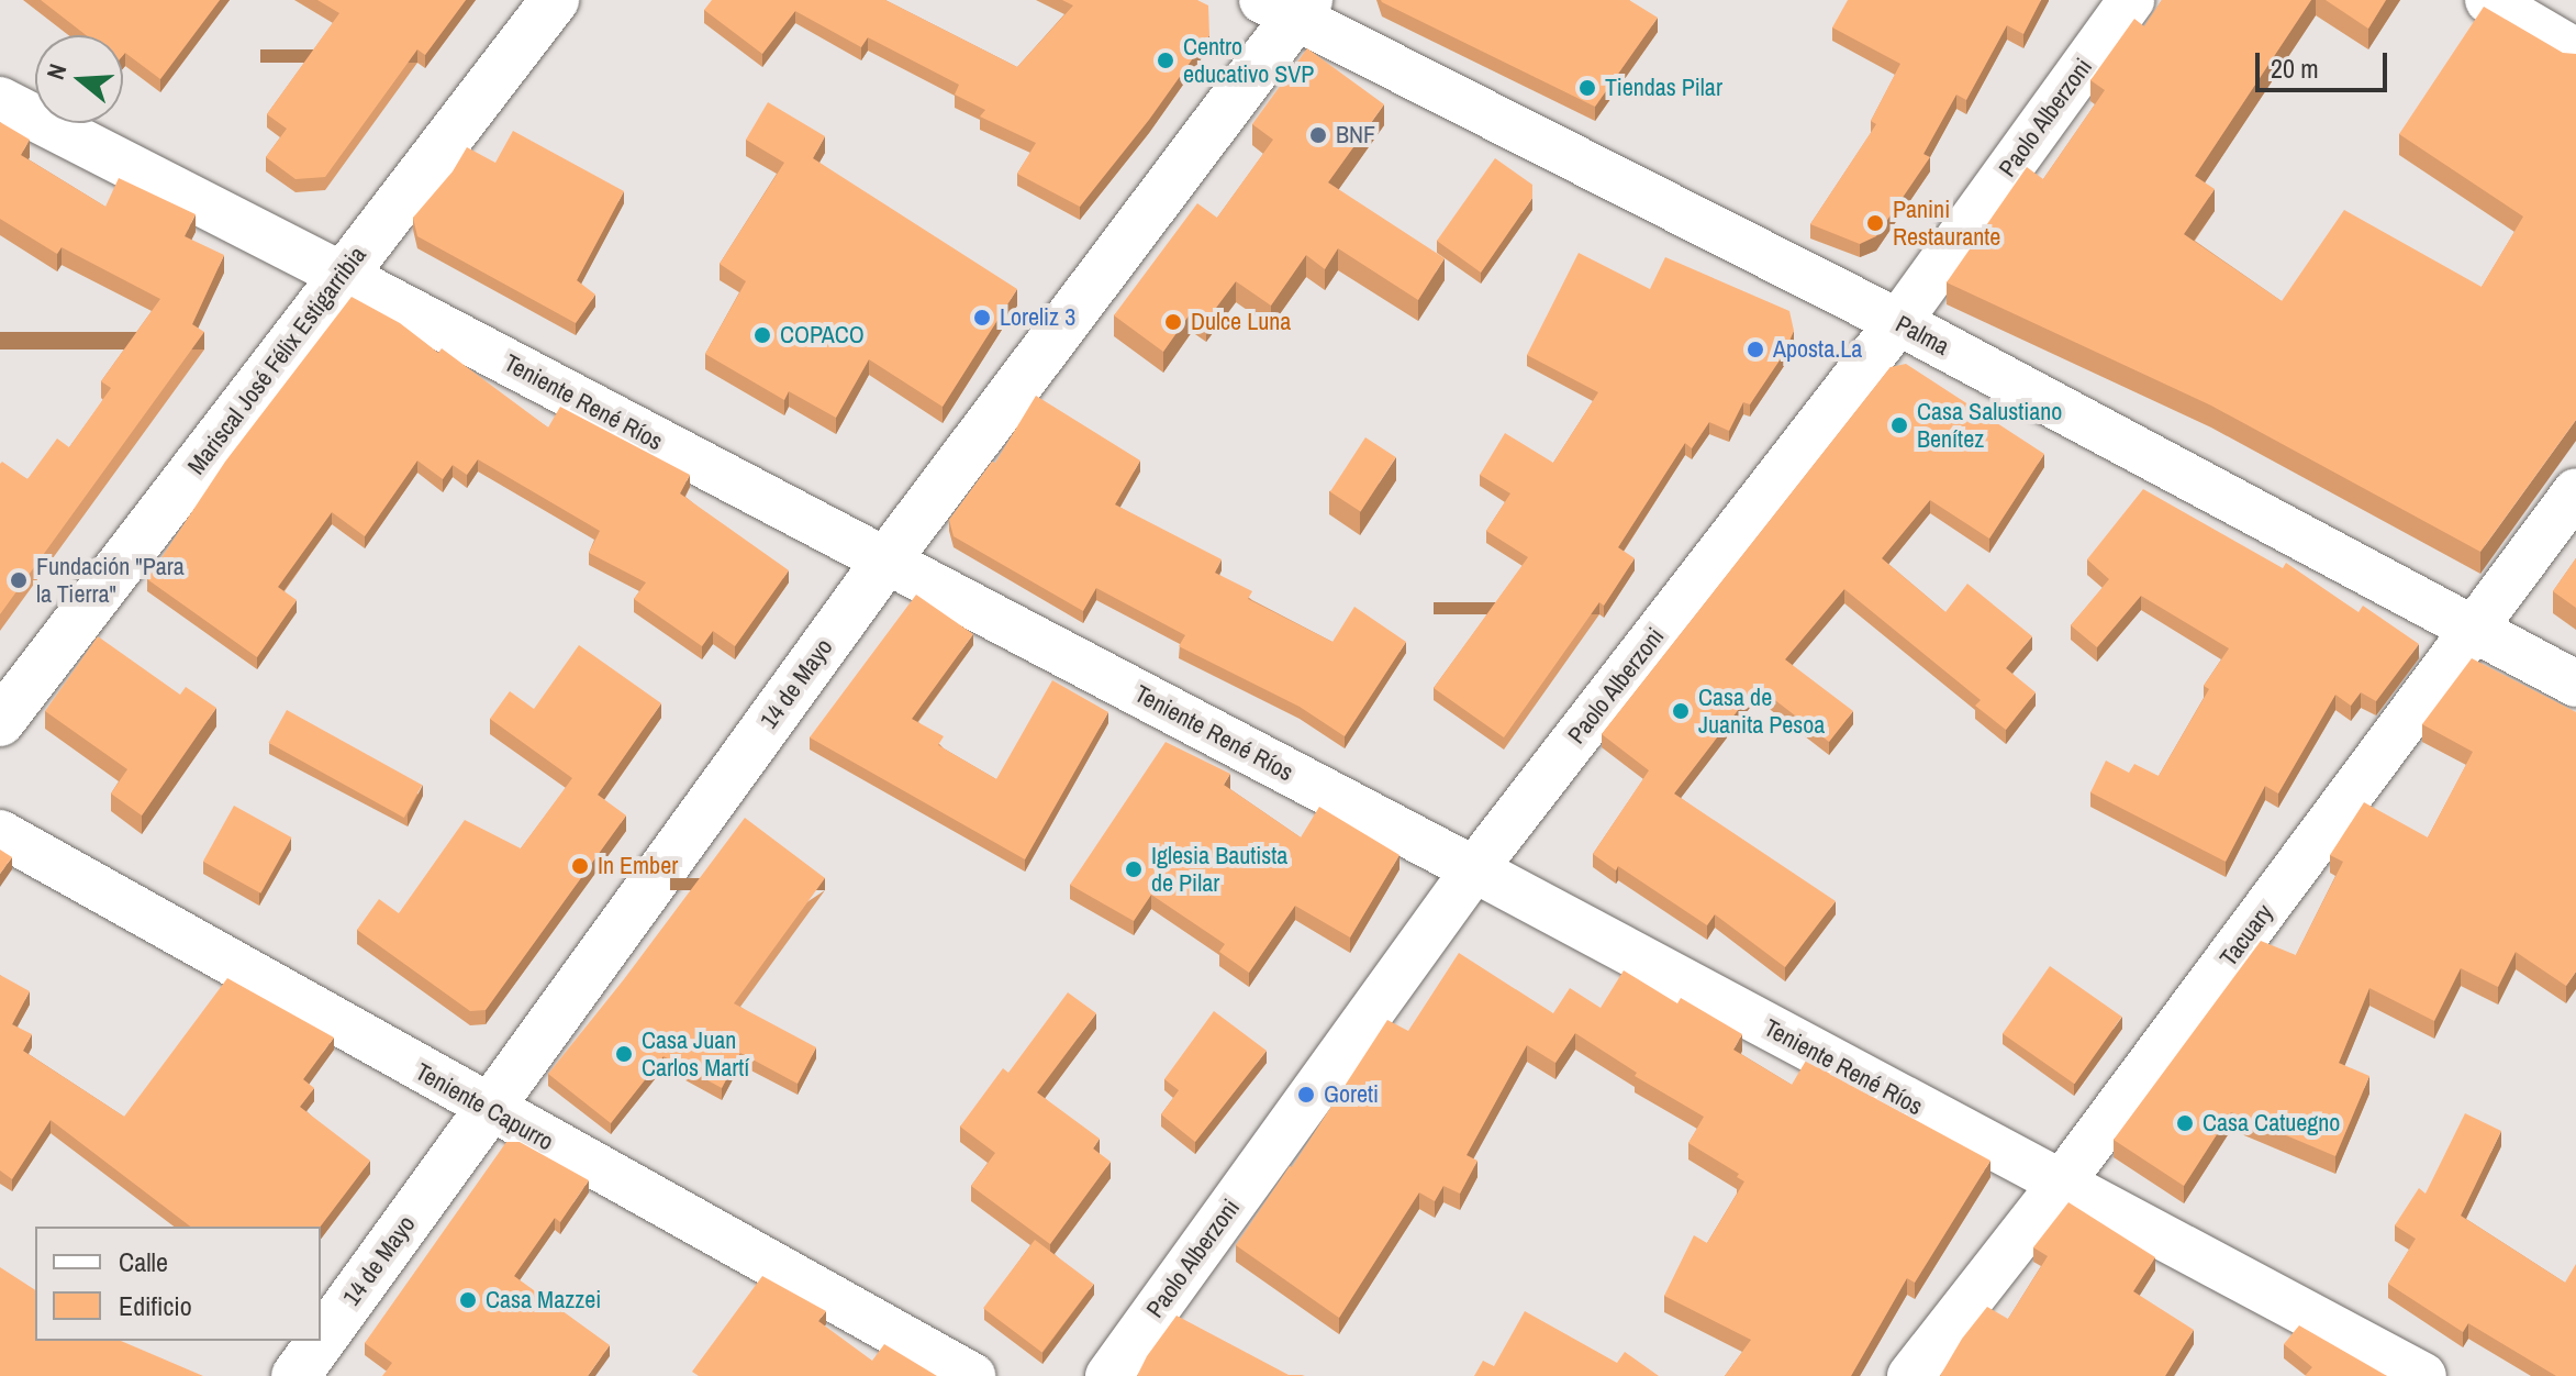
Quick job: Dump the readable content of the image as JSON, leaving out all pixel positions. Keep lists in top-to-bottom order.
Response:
{
  "streets": {
    "main road": ["Mariscal José Félix Estigarribia", "14 de Mayo"],
    "street": [
      "Paolo Alberzoni",
      "Palma",
      "Teniente René Ríos",
      "Tacuary",
      "Teniente Capurro"
    ]
  },
  "crossings": [
    ["Paolo Alberzoni", "Palma"],
    ["Paolo Alberzoni", "Teniente René Ríos"],
    ["Palma", "14 de Mayo"],
    ["Palma", "Tacuary"],
    ["Mariscal José Félix Estigarribia", "Teniente René Ríos"],
    ["Teniente René Ríos", "14 de Mayo"],
    ["Teniente René Ríos", "Tacuary"],
    ["14 de Mayo", "Teniente Capurro"]
  ],
  "places": [
    "Centro educativo SVP",
    "Tiendas Pilar",
    "BNF",
    "Panini Restaurante",
    "Loreliz 3",
    "Dulce Luna",
    "COPACO",
    "Aposta.La",
    "Casa Salustiano Benítez",
    "Fundación \"Para la Tierra\"",
    "Casa de Juanita Pesoa",
    "In Ember",
    "Iglesia Bautista de Pilar",
    "Casa Juan Carlos Martí",
    "Goreti",
    "Casa Catuegno",
    "Casa Mazzei"
  ],
  "legend": ["Calle", "Edificio"],
  "scale_bar": "20 m",
  "north": "left"
}
